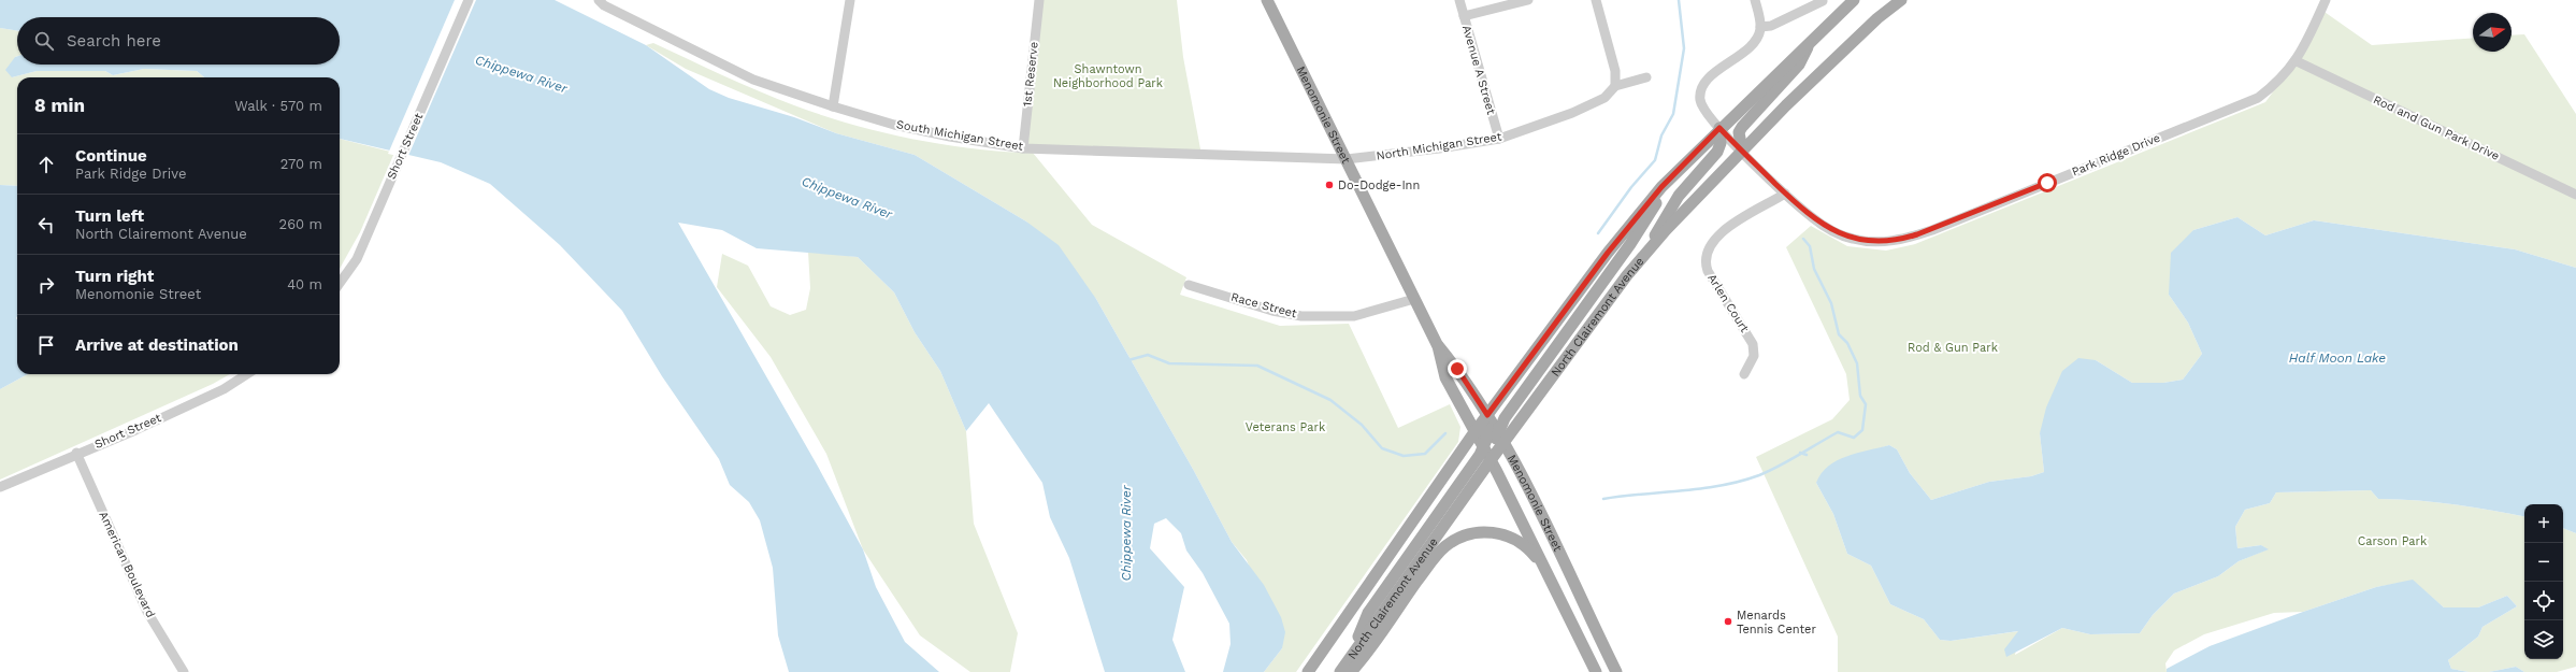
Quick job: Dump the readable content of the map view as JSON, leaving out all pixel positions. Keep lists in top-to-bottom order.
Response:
{
  "streets": {
    "main road": ["Menomonie Street", "North Clairemont Avenue"],
    "street": [
      "Avenue A Street",
      "1st Reserve",
      "Rod and Gun Park Drive",
      "South Michigan Street",
      "Short Street",
      "North Michigan Street",
      "Park Ridge Drive",
      "Arlen Court",
      "Race Street",
      "American Boulevard"
    ]
  },
  "crossings": [
    ["Avenue A Street", "North Michigan Street"],
    ["1st Reserve", "South Michigan Street"],
    ["Menomonie Street", "South Michigan Street"],
    ["Menomonie Street", "North Michigan Street"],
    ["Menomonie Street", "Race Street"],
    ["Menomonie Street", "North Clairemont Avenue"],
    ["Rod and Gun Park Drive", "Park Ridge Drive"],
    ["South Michigan Street", "North Michigan Street"],
    ["Short Street", "American Boulevard"],
    ["Park Ridge Drive", "Arlen Court"],
    ["Park Ridge Drive", "North Clairemont Avenue"]
  ],
  "water": ["Chippewa River", "Half Moon Lake"],
  "parks": [
    "Shawntown Neighborhood Park",
    "Rod & Gun Park",
    "Veterans Park",
    "Carson Park"
  ],
  "places": ["Do-Dodge-Inn", "Menards Tennis Center"],
  "north": "right",
  "page": {
    "search": "Search here",
    "heading": ["8 min", "Walk · 570 m"],
    "list": [
      ["Continue", "Park Ridge Drive", "270 m"],
      ["Turn left", "North Clairemont Avenue", "260 m"],
      ["Turn right", "Menomonie Street", "40 m"],
      "Arrive at destination"
    ],
    "map_buttons": ["+", "−"]
  }
}
